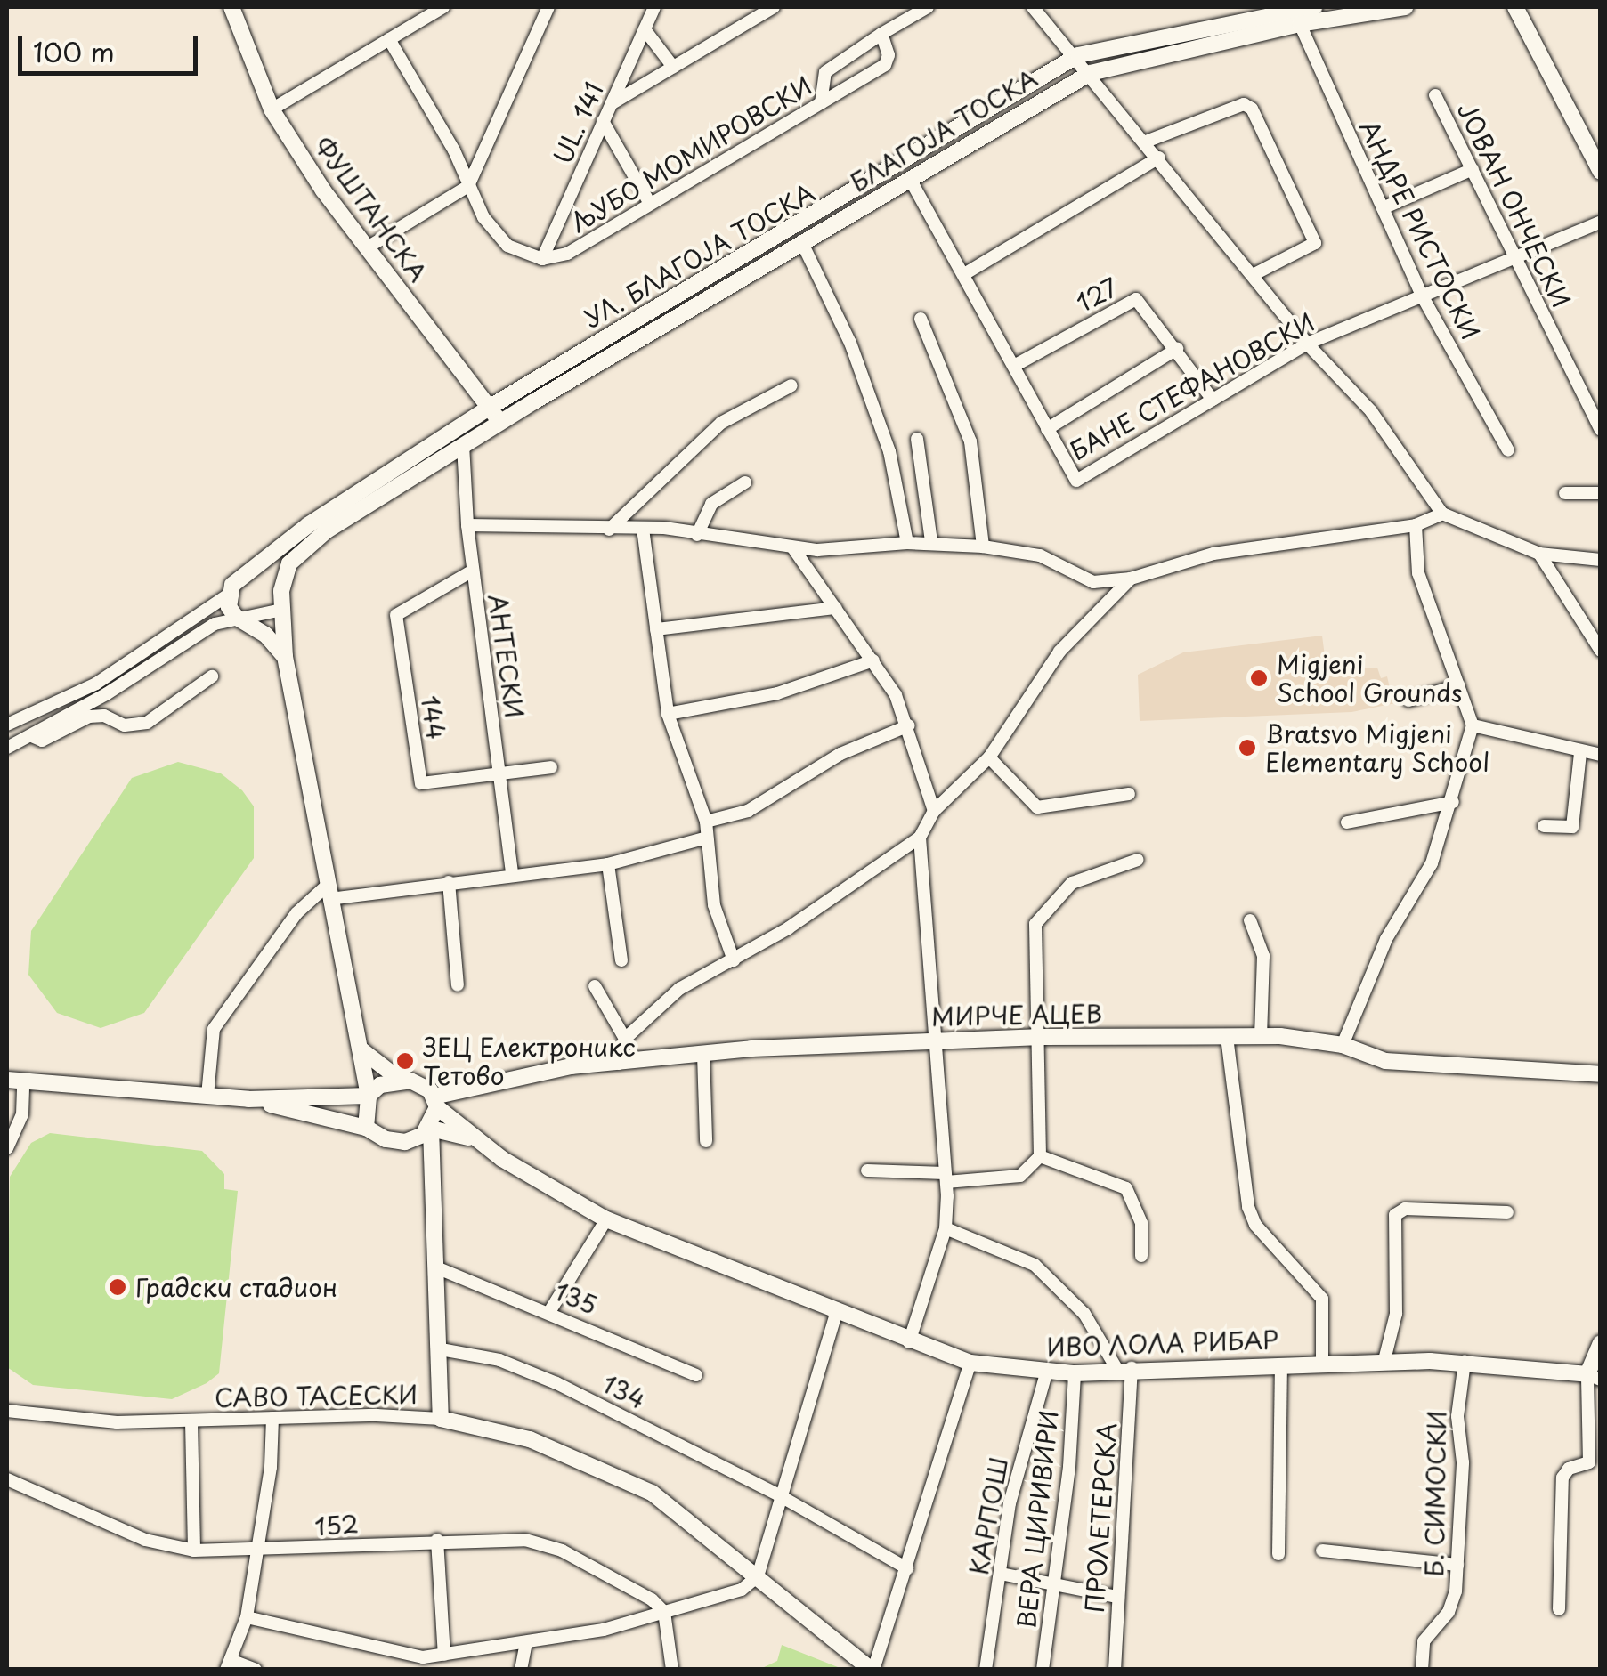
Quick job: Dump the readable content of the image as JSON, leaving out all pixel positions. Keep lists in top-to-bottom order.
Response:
{
  "streets": {
    "street": [
      "UL. 141",
      "БЛАГОЈА ТОСКА",
      "ЉУБО МОМИРОВСКИ",
      "ЈОВАН ОНЧЕСКИ",
      "ФУШТАНСКА",
      "АНДРЕ РИСТОСКИ",
      "УЛ. БЛАГОЈА ТОСКА",
      "127",
      "БАНЕ СТЕФАНОВСКИ",
      "АНТЕСКИ",
      "144",
      "МИРЧЕ АЦЕВ",
      "135",
      "ИВО ЛОЛА РИБАР",
      "134",
      "САВО ТАСЕСКИ",
      "Б. СИМОСКИ",
      "КАРПОШ",
      "ПРОЛЕТЕРСКА",
      "ВЕРА ЦИРИВИРИ",
      "152"
    ]
  },
  "crossings": [
    ["UL. 141", "ЉУБО МОМИРОВСКИ"],
    ["БЛАГОЈА ТОСКА", "ФУШТАНСКА"],
    ["БЛАГОЈА ТОСКА", "АНДРЕ РИСТОСКИ"],
    ["БЛАГОЈА ТОСКА", "УЛ. БЛАГОЈА ТОСКА"],
    ["БЛАГОЈА ТОСКА", "БАНЕ СТЕФАНОВСКИ"],
    ["БЛАГОЈА ТОСКА", "АНТЕСКИ"],
    ["ЈОВАН ОНЧЕСКИ", "БАНЕ СТЕФАНОВСКИ"],
    ["ФУШТАНСКА", "УЛ. БЛАГОЈА ТОСКА"],
    ["АНДРЕ РИСТОСКИ", "БАНЕ СТЕФАНОВСКИ"],
    ["127", "БАНЕ СТЕФАНОВСКИ"],
    ["АНТЕСКИ", "144"],
    ["ИВО ЛОЛА РИБАР", "Б. СИМОСКИ"],
    ["ИВО ЛОЛА РИБАР", "КАРПОШ"],
    ["ИВО ЛОЛА РИБАР", "ПРОЛЕТЕРСКА"],
    ["ИВО ЛОЛА РИБАР", "ВЕРА ЦИРИВИРИ"]
  ],
  "places": [
    "Migjeni School Grounds",
    "Bratsvo Migjeni Elementary School",
    "ЗЕЦ Електроникс Тетово",
    "Градски стадион"
  ],
  "scale_bar": "100 m"
}
